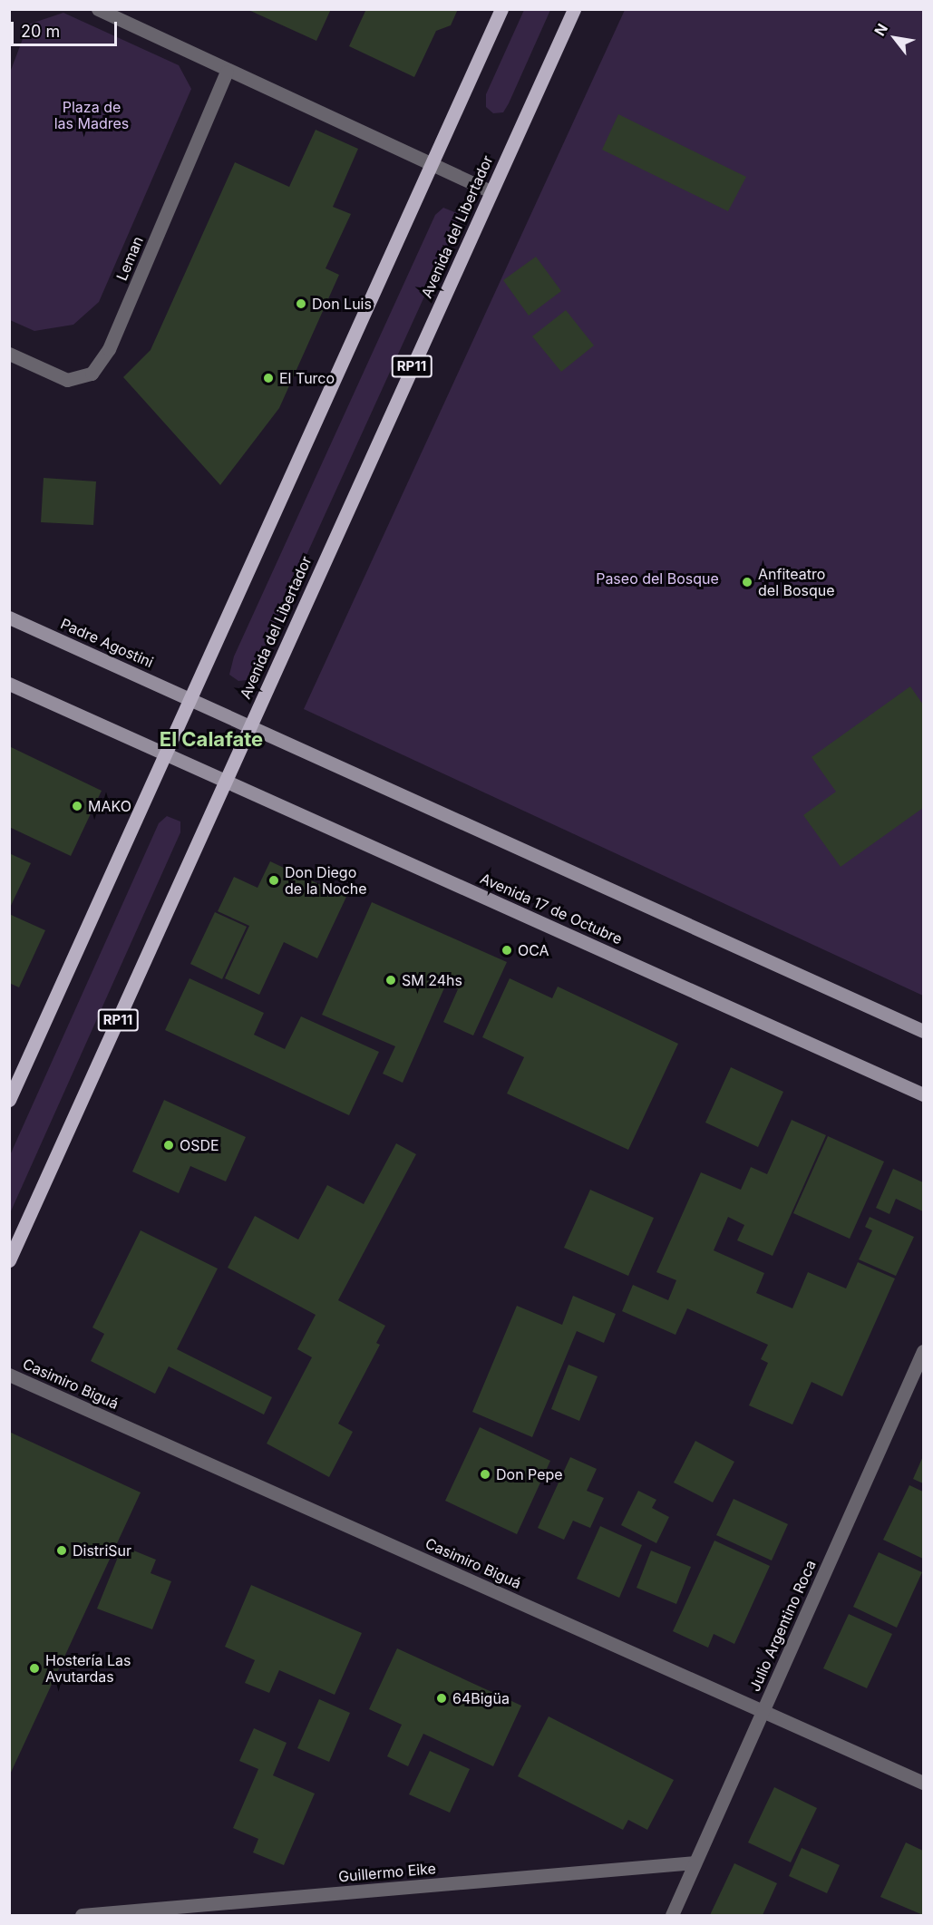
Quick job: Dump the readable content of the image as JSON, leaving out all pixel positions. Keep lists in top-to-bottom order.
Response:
{
  "streets": {
    "main road": [
      "Avenida del Libertador",
      "RP11",
      "Padre Agostini",
      "Avenida 17 de Octubre"
    ],
    "street": [
      "Leman",
      "Casimiro Biguá",
      "Julio Argentino Roca",
      "Guillermo Eike"
    ]
  },
  "crossings": [
    ["Avenida del Libertador", "Avenida 17 de Octubre"],
    ["Casimiro Biguá", "Julio Argentino Roca"],
    ["Julio Argentino Roca", "Guillermo Eike"]
  ],
  "districts": ["El Calafate"],
  "parks": ["Plaza de las Madres", "Paseo del Bosque"],
  "places": [
    "Don Luis",
    "El Turco",
    "Anfiteatro del Bosque",
    "MAKO",
    "Don Diego de la Noche",
    "OCA",
    "SM 24hs",
    "OSDE",
    "Don Pepe",
    "DistriSur",
    "Hostería Las Avutardas",
    "64Bigüa"
  ],
  "scale_bar": "20 m",
  "north": "top left"
}
